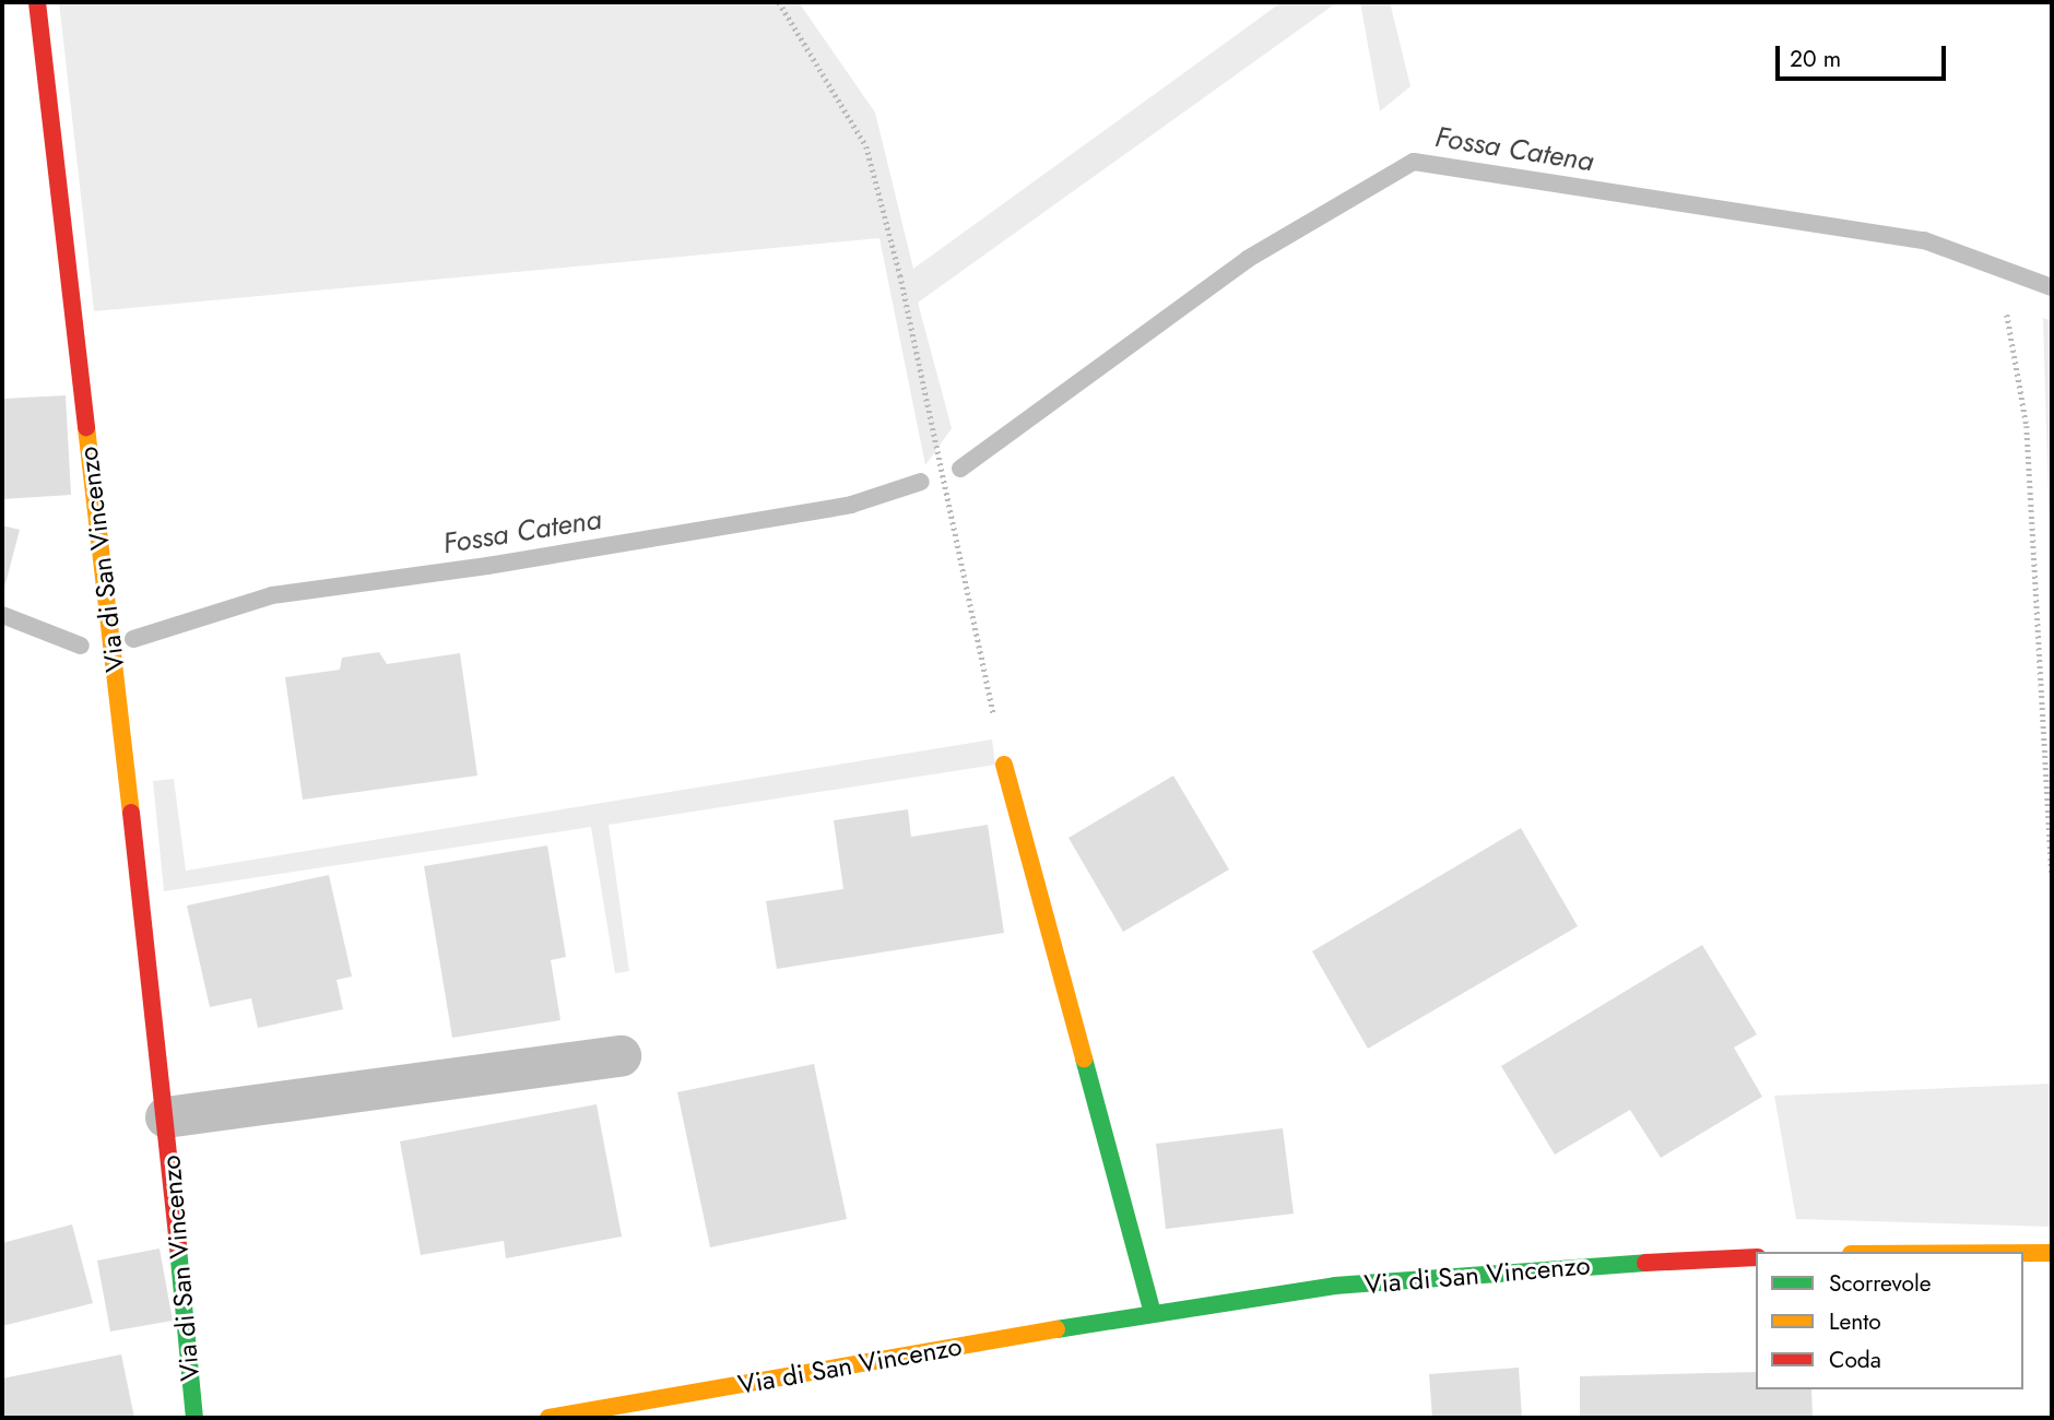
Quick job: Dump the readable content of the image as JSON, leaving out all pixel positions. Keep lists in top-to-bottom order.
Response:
{
  "streets": {
    "street": ["Via di San Vincenzo"]
  },
  "water": ["Fossa Catena"],
  "legend": ["Scorrevole", "Lento", "Coda"],
  "scale_bar": "20 m"
}
